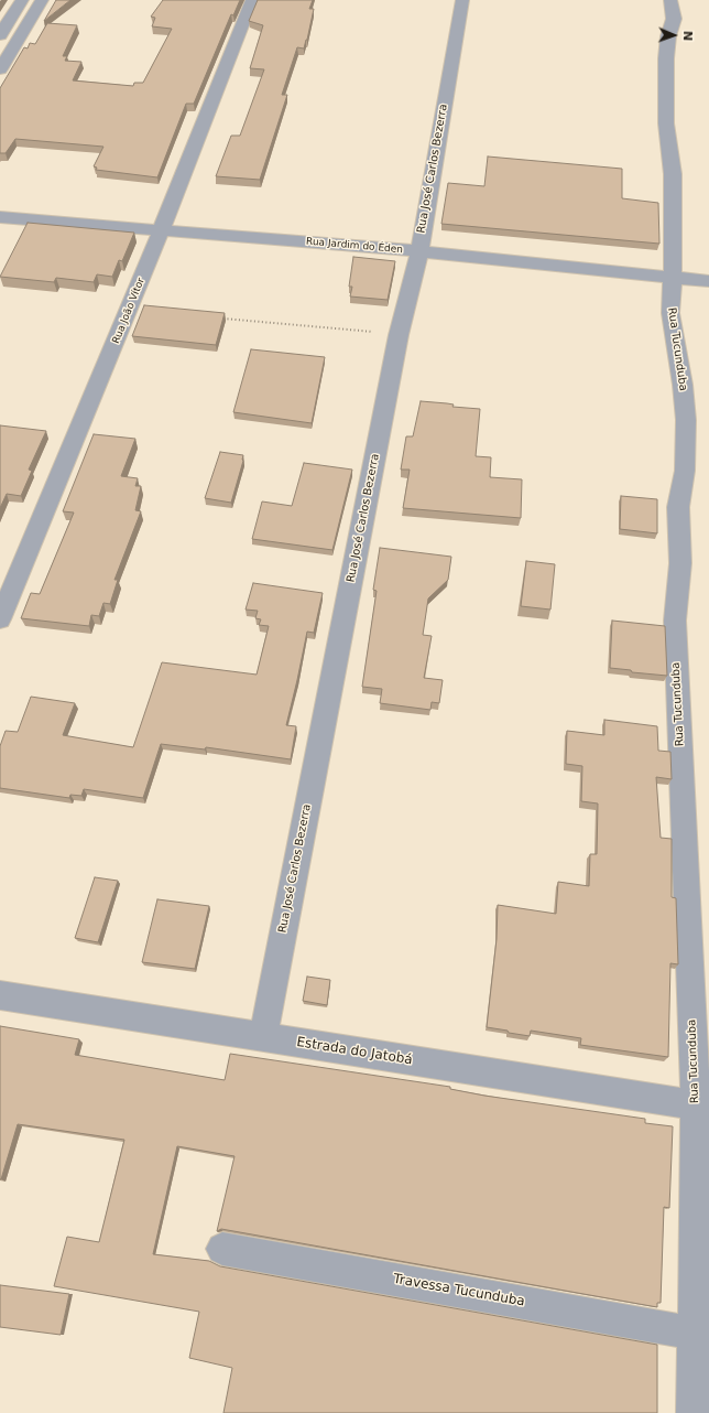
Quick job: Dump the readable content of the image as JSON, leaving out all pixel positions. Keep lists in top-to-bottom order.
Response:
{
  "streets": {
    "street": [
      "Rua José Carlos Bezerra",
      "Rua Jardim do Éden",
      "Rua João Vítor",
      "Rua Tucunduba",
      "Estrada do Jatobá",
      "Travessa Tucunduba"
    ]
  },
  "crossings": [
    ["Rua José Carlos Bezerra", "Rua Jardim do Éden"],
    ["Rua José Carlos Bezerra", "Estrada do Jatobá"],
    ["Rua Jardim do Éden", "Rua João Vítor"],
    ["Rua Jardim do Éden", "Rua Tucunduba"],
    ["Rua Tucunduba", "Estrada do Jatobá"],
    ["Rua Tucunduba", "Travessa Tucunduba"]
  ],
  "north": "right"
}
